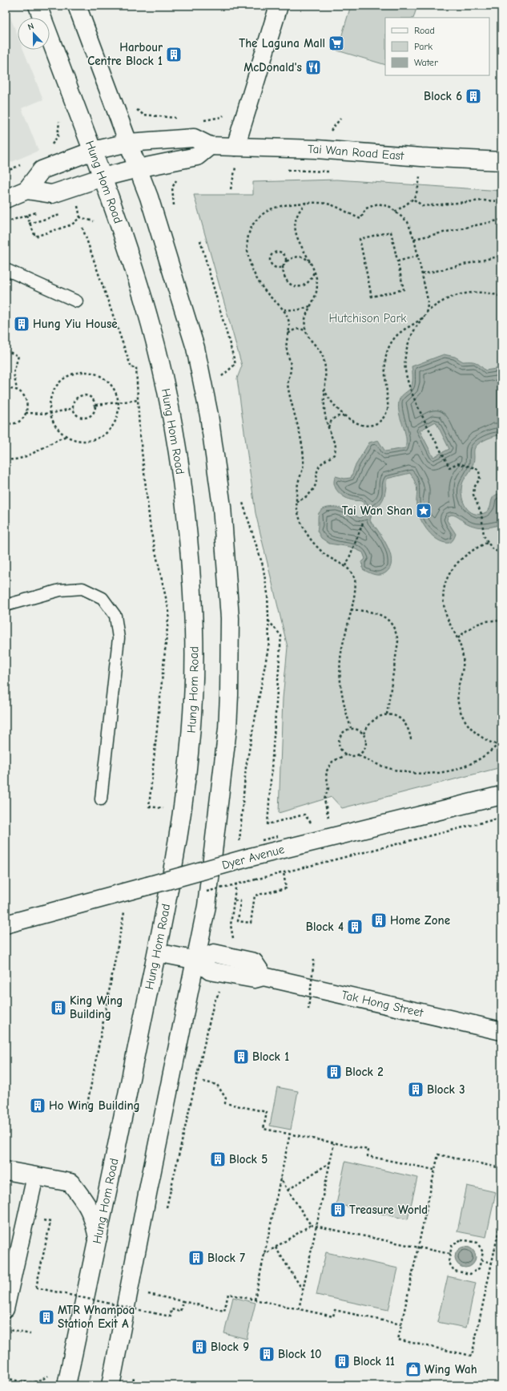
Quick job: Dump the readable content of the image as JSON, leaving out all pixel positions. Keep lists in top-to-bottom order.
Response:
{
  "streets": {
    "main road": [
      "Tai Wan Road East",
      "Hung Hom Road",
      "Dyer Avenue",
      "Tak Hong Street"
    ]
  },
  "crossings": [
    ["Tai Wan Road East", "Hung Hom Road"]
  ],
  "parks": ["Hutchison Park"],
  "places": {
    "supermarket": ["The Laguna Mall"],
    "building": [
      "Harbour Centre Block 1",
      "Block 6",
      "Hung Yiu House",
      "Home Zone",
      "Block 4",
      "King Wing Building",
      "Block 1",
      "Block 2",
      "Block 3",
      "Ho Wing Building",
      "Block 5",
      "Treasure World",
      "Block 7",
      "MTR Whampoa Station Exit A",
      "Block 9",
      "Block 10",
      "Block 11"
    ],
    "restaurant": ["McDonald's"],
    "place": ["Tai Wan Shan"],
    "shop": ["Wing Wah"]
  },
  "legend": ["Road", "Park", "Water"],
  "north": "top"
}
